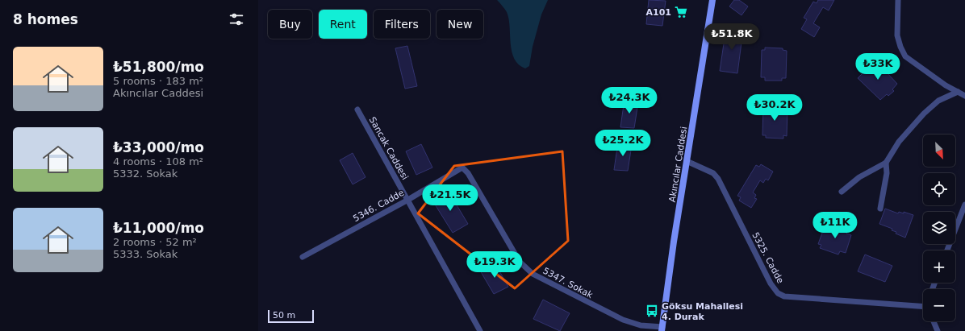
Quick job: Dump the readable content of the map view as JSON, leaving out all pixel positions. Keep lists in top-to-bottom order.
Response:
{
  "streets": {
    "street": [
      "Sancak Caddesi",
      "Akıncılar Caddesi",
      "5346. Cadde",
      "5325. Cadde",
      "5347. Sokak"
    ]
  },
  "crossings": [
    ["Sancak Caddesi", "5346. Cadde"],
    ["Akıncılar Caddesi", "5325. Cadde"],
    ["Akıncılar Caddesi", "5347. Sokak"],
    ["5346. Cadde", "5347. Sokak"]
  ],
  "places": {
    "supermarket": ["A101"],
    "bus stop": ["Göksu Mahallesi 4. Durak"]
  },
  "scale_bar": "50 m",
  "north": "bottom right",
  "page": {
    "heading": "8 homes",
    "chip": [
      "Buy",
      "Rent",
      "Filters",
      "New"
    ],
    "price": [
      "₺51.8K",
      "₺33K",
      "₺24.3K",
      "₺30.2K",
      "₺25.2K",
      "₺21.5K",
      "₺11K",
      "₺19.3K"
    ],
    "list": [
      {
        "name": "₺51,800/mo",
        "note": "5 rooms · 183 m² · Akıncılar Caddesi"
      },
      {
        "name": "₺33,000/mo",
        "note": "4 rooms · 108 m² · 5332. Sokak"
      },
      {
        "name": "₺11,000/mo",
        "note": "2 rooms · 52 m² · 5333. Sokak"
      }
    ],
    "map_buttons": ["+", "−"],
    "scale": "50 m"
  }
}
